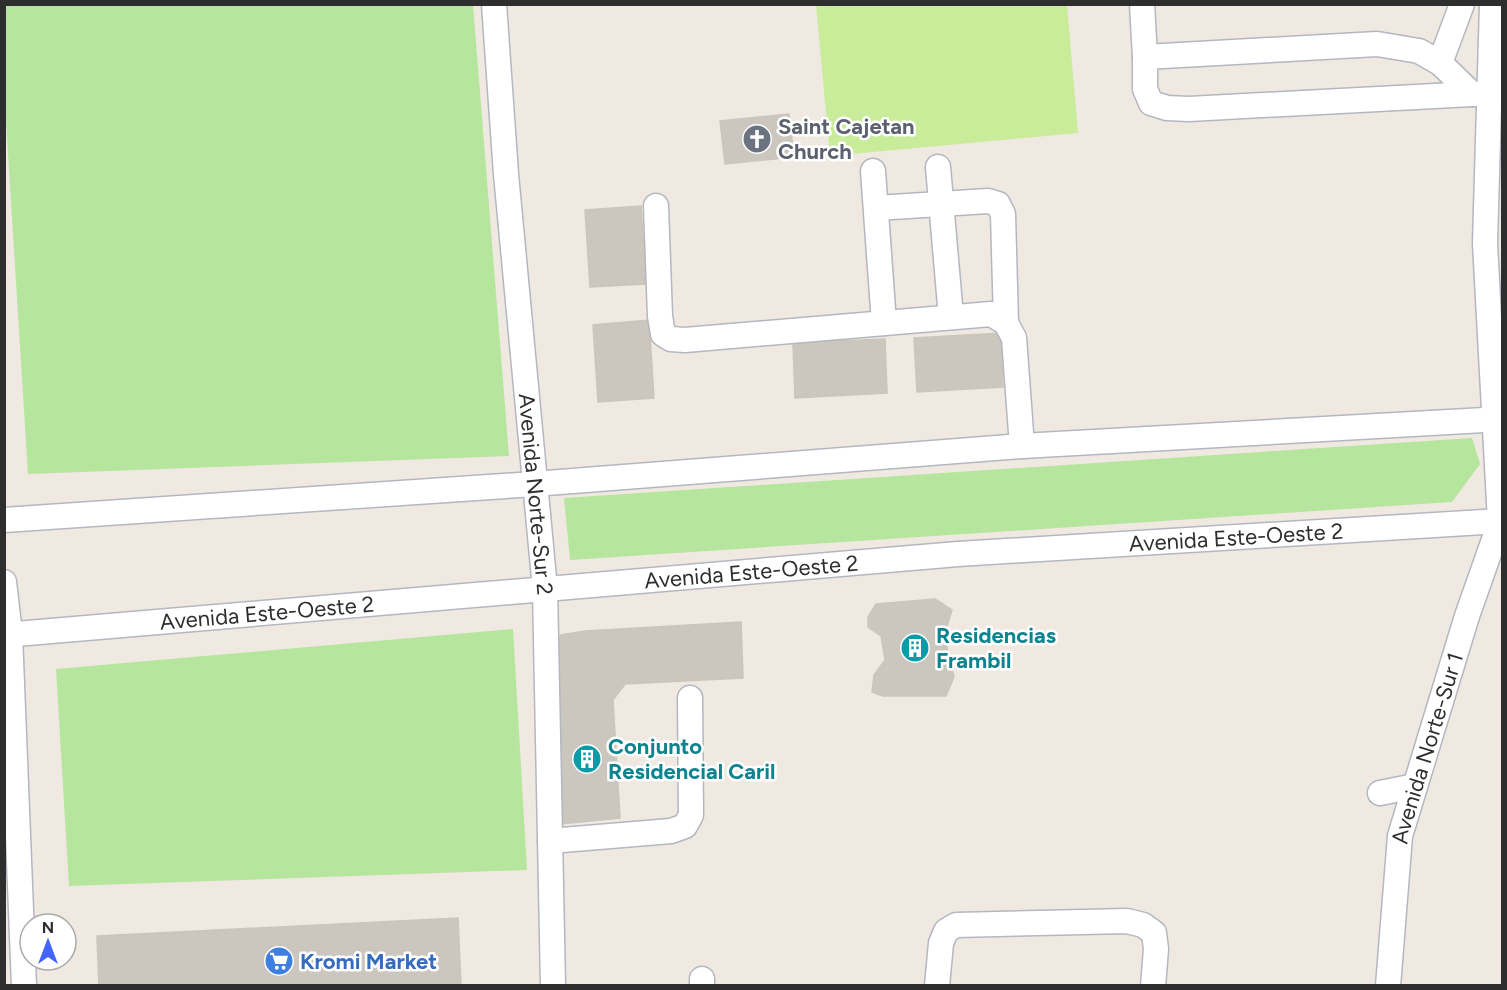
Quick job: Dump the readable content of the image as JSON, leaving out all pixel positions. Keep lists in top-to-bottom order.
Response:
{
  "streets": {
    "street": ["Avenida Norte-Sur 2", "Avenida Este-Oeste 2", "Avenida Norte-Sur 1"]
  },
  "crossings": [
    ["Avenida Norte-Sur 2", "Avenida Este-Oeste 2"],
    ["Avenida Este-Oeste 2", "Avenida Norte-Sur 1"]
  ],
  "places": {
    "church": ["Saint Cajetan Church"],
    "building": ["Residencias Frambil", "Conjunto Residencial Caril"],
    "supermarket": ["Kromi Market"]
  },
  "north": "top"
}
